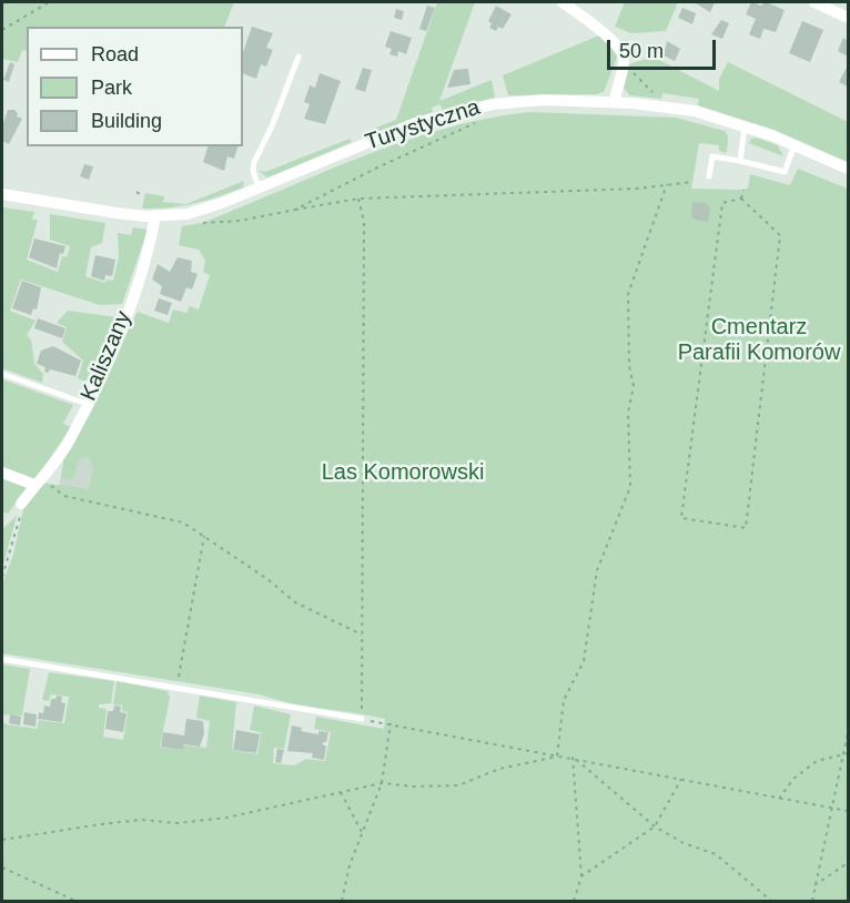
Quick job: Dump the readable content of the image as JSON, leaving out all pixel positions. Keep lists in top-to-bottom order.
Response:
{
  "streets": {
    "street": ["Turystyczna", "Kaliszany"]
  },
  "crossings": [
    ["Turystyczna", "Kaliszany"]
  ],
  "parks": ["Cmentarz Parafii Komorów", "Las Komorowski"],
  "legend": ["Road", "Park", "Building"],
  "scale_bar": "50 m"
}
